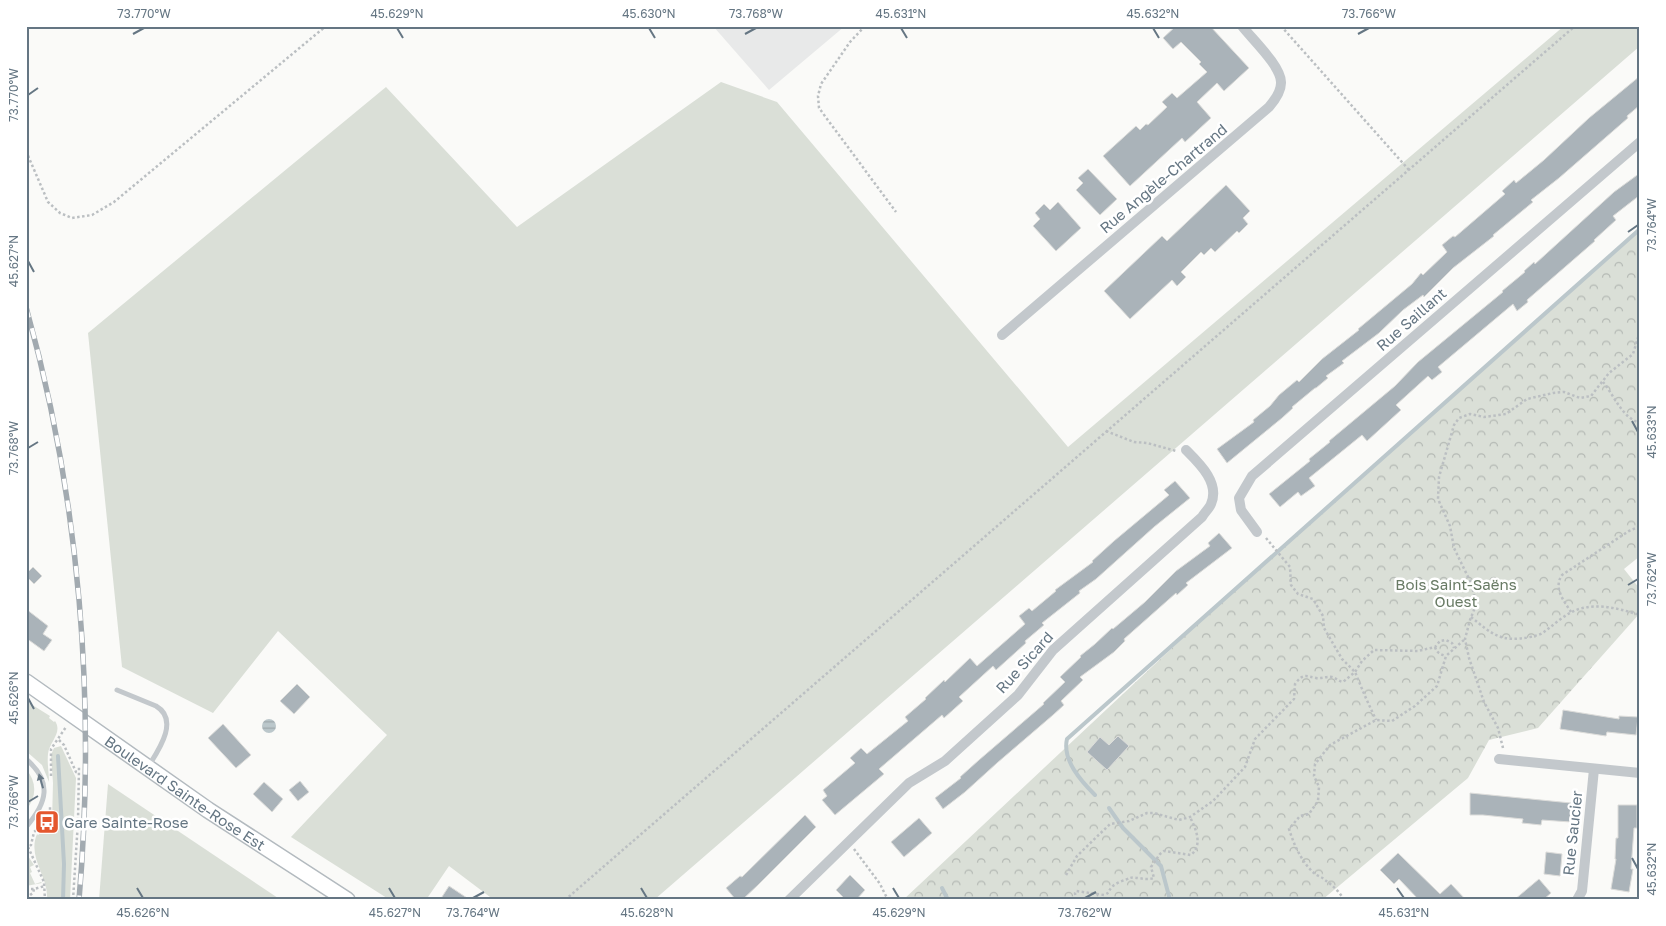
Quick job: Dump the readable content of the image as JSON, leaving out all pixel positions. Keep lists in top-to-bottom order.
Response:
{
  "streets": {
    "street": [
      "Rue Angèle-Chartrand",
      "Rue Saillant",
      "Rue Sicard",
      "Boulevard Sainte-Rose Est",
      "Rue Saucier"
    ]
  },
  "parks": ["Bois Saint-Saëns Ouest"],
  "places": {
    "bus stop": ["Gare Sainte-Rose"]
  },
  "coordinates": [
    "73.770°W",
    "45.629°N",
    "45.630°N",
    "73.768°W",
    "45.631°N",
    "45.632°N",
    "73.766°W",
    "73.764°W",
    "45.627°N",
    "45.633°N",
    "73.762°W",
    "45.626°N",
    "45.628°N"
  ]
}
